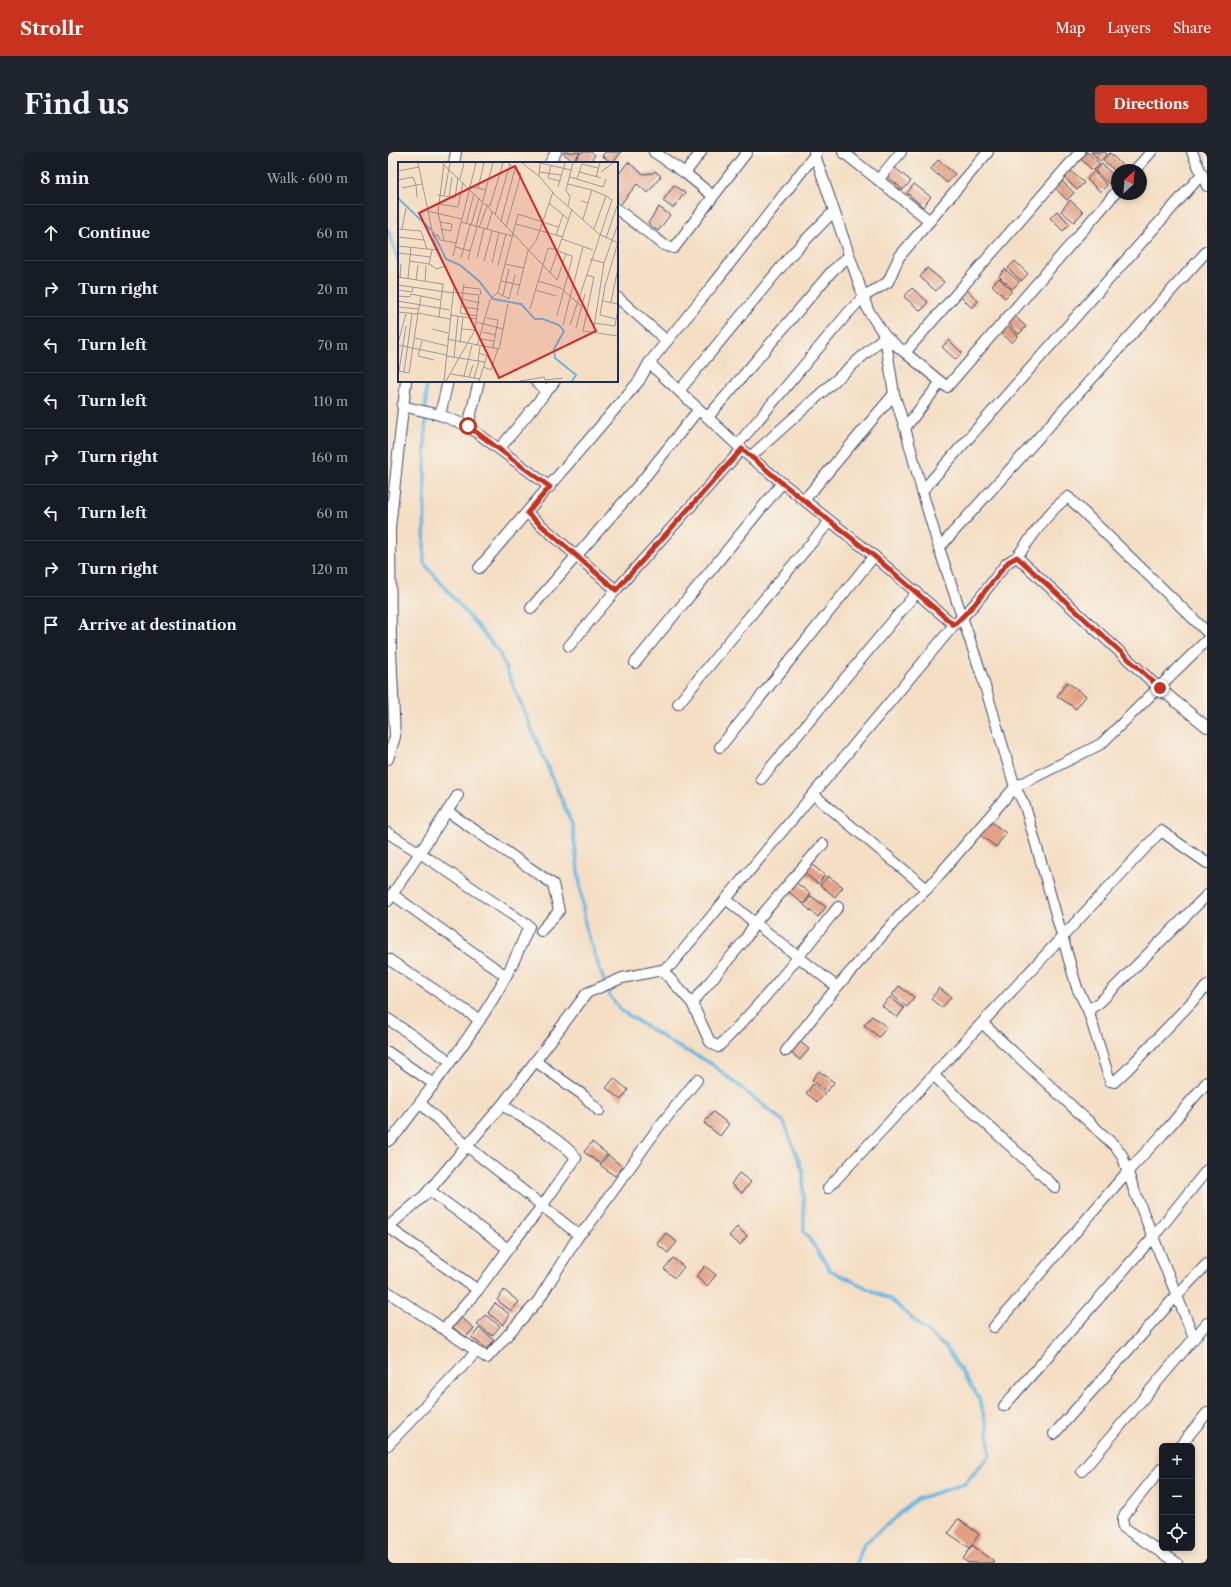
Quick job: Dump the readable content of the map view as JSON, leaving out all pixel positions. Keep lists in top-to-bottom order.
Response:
{
  "north": "top right",
  "page": {
    "header": "Strollr",
    "nav": ["Map", "Layers", "Share"],
    "buttons": "Directions",
    "title": "Find us",
    "heading": ["8 min", "Walk · 600 m"],
    "list": [
      ["Continue", "60 m"],
      ["Turn right", "20 m"],
      ["Turn left", "70 m"],
      ["Turn left", "110 m"],
      ["Turn right", "160 m"],
      ["Turn left", "60 m"],
      ["Turn right", "120 m"],
      "Arrive at destination"
    ],
    "map_buttons": ["+", "−"]
  }
}
